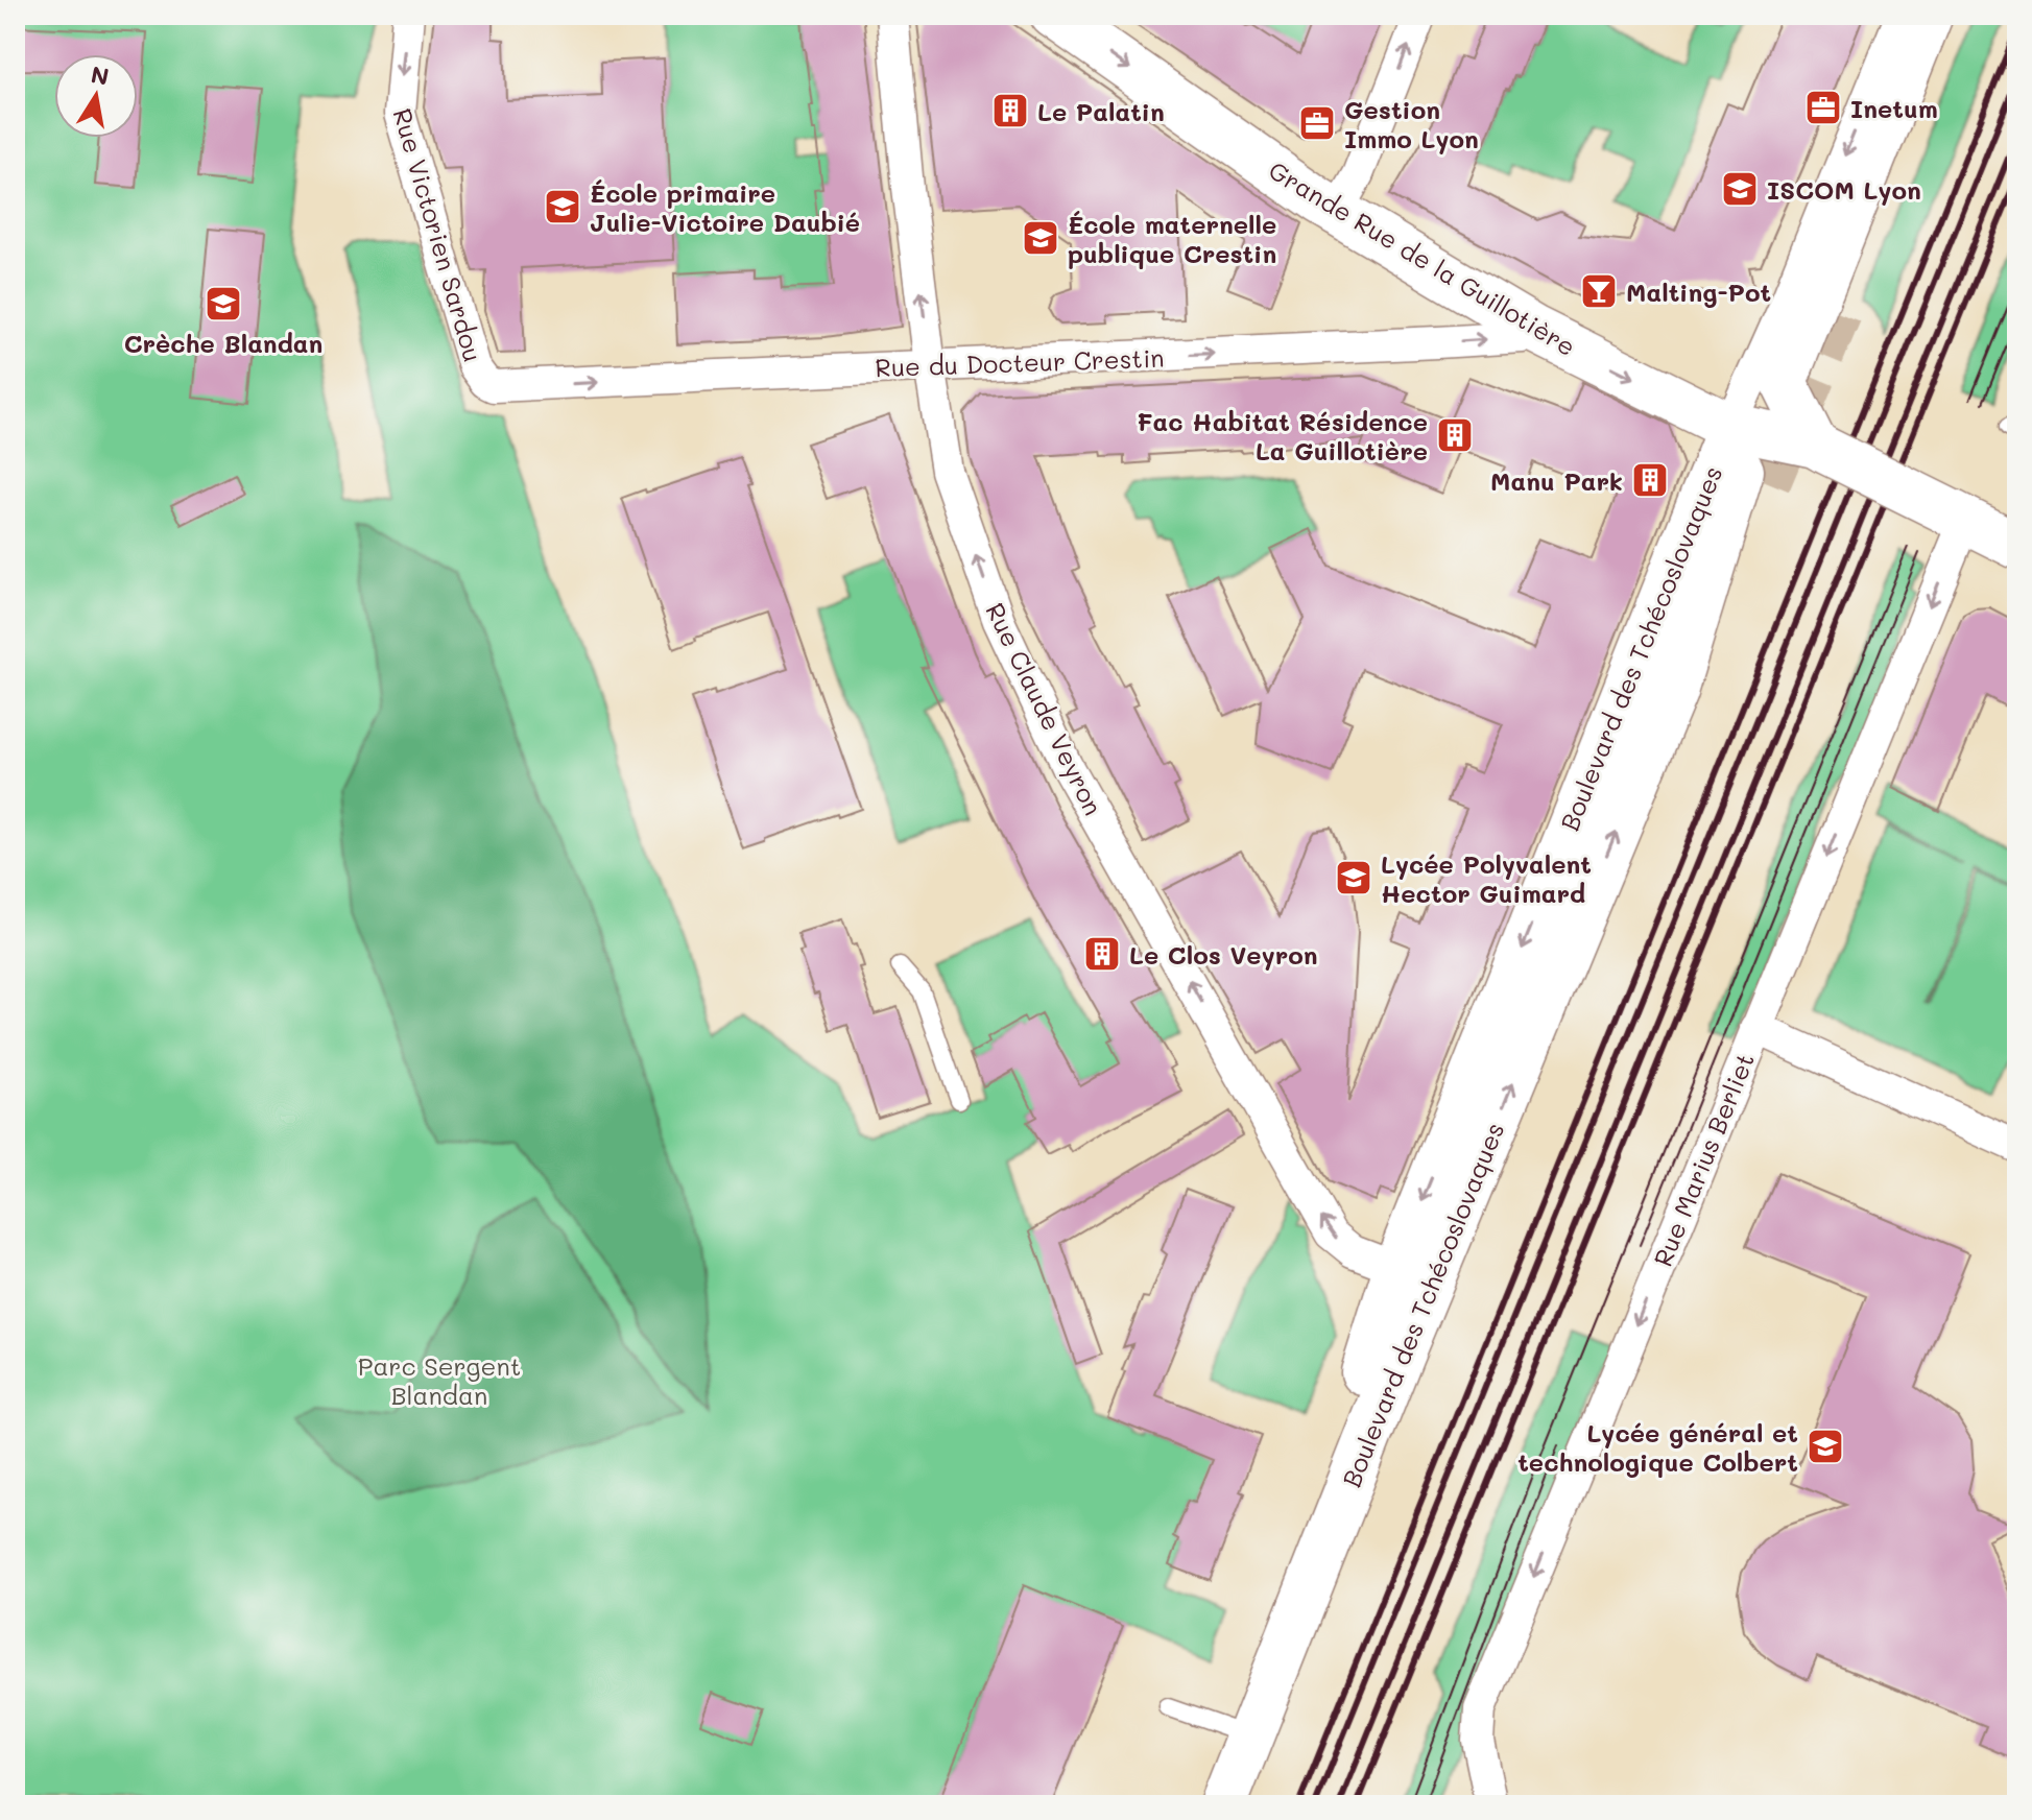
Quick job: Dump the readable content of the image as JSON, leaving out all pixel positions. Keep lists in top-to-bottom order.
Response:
{
  "streets": {
    "main road": ["Grande Rue de la Guillotière", "Boulevard des Tchécoslovaques"],
    "street": [
      "Rue Victorien Sardou",
      "Rue du Docteur Crestin",
      "Rue Claude Veyron",
      "Rue Marius Berliet"
    ]
  },
  "crossings": [
    ["Rue Victorien Sardou", "Rue du Docteur Crestin"],
    ["Grande Rue de la Guillotière", "Rue du Docteur Crestin"],
    ["Grande Rue de la Guillotière", "Boulevard des Tchécoslovaques"],
    ["Grande Rue de la Guillotière", "Rue Marius Berliet"],
    ["Rue du Docteur Crestin", "Rue Claude Veyron"],
    ["Boulevard des Tchécoslovaques", "Rue Claude Veyron"]
  ],
  "one_way": [
    "Rue Victorien Sardou",
    "Grande Rue de la Guillotière",
    "Rue du Docteur Crestin",
    "Rue Claude Veyron",
    "Rue Marius Berliet"
  ],
  "parks": ["Parc Sergent Blandan"],
  "places": {
    "office": ["Inetum", "Gestion Immo Lyon"],
    "building": [
      "Le Palatin",
      "Fac Habitat Résidence La Guillotière",
      "Manu Park",
      "Le Clos Veyron"
    ],
    "school or university": [
      "ISCOM Lyon",
      "École primaire Julie-Victoire Daubié",
      "École maternelle publique Crestin",
      "Crèche Blandan",
      "Lycée Polyvalent Hector Guimard",
      "Lycée général et technologique Colbert"
    ],
    "bar": ["Malting-Pot"]
  },
  "north": "top"
}
